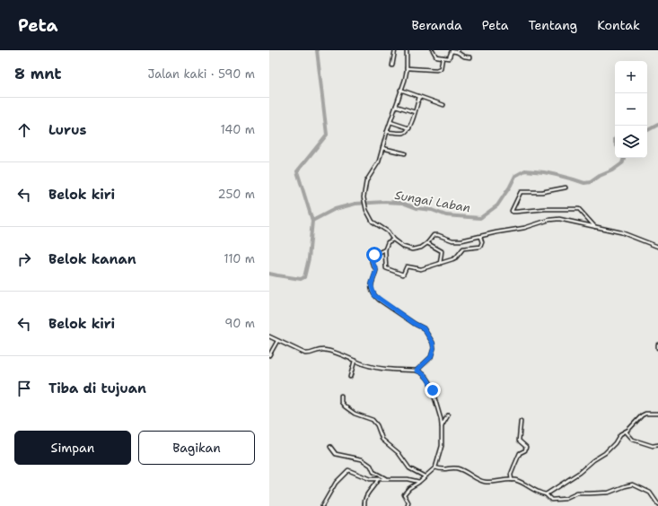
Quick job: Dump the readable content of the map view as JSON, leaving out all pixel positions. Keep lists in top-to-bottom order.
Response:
{
  "water": ["Sungai Laban"],
  "page": {
    "header": "Peta",
    "nav": [
      "Beranda",
      "Peta",
      "Tentang",
      "Kontak"
    ],
    "heading": ["8 mnt", "Jalan kaki · 590 m"],
    "map_buttons": ["+", "−"],
    "list": [
      ["Lurus", "140 m"],
      ["Belok kiri", "250 m"],
      ["Belok kanan", "110 m"],
      ["Belok kiri", "90 m"],
      "Tiba di tujuan"
    ],
    "buttons": ["Simpan", "Bagikan"]
  }
}
